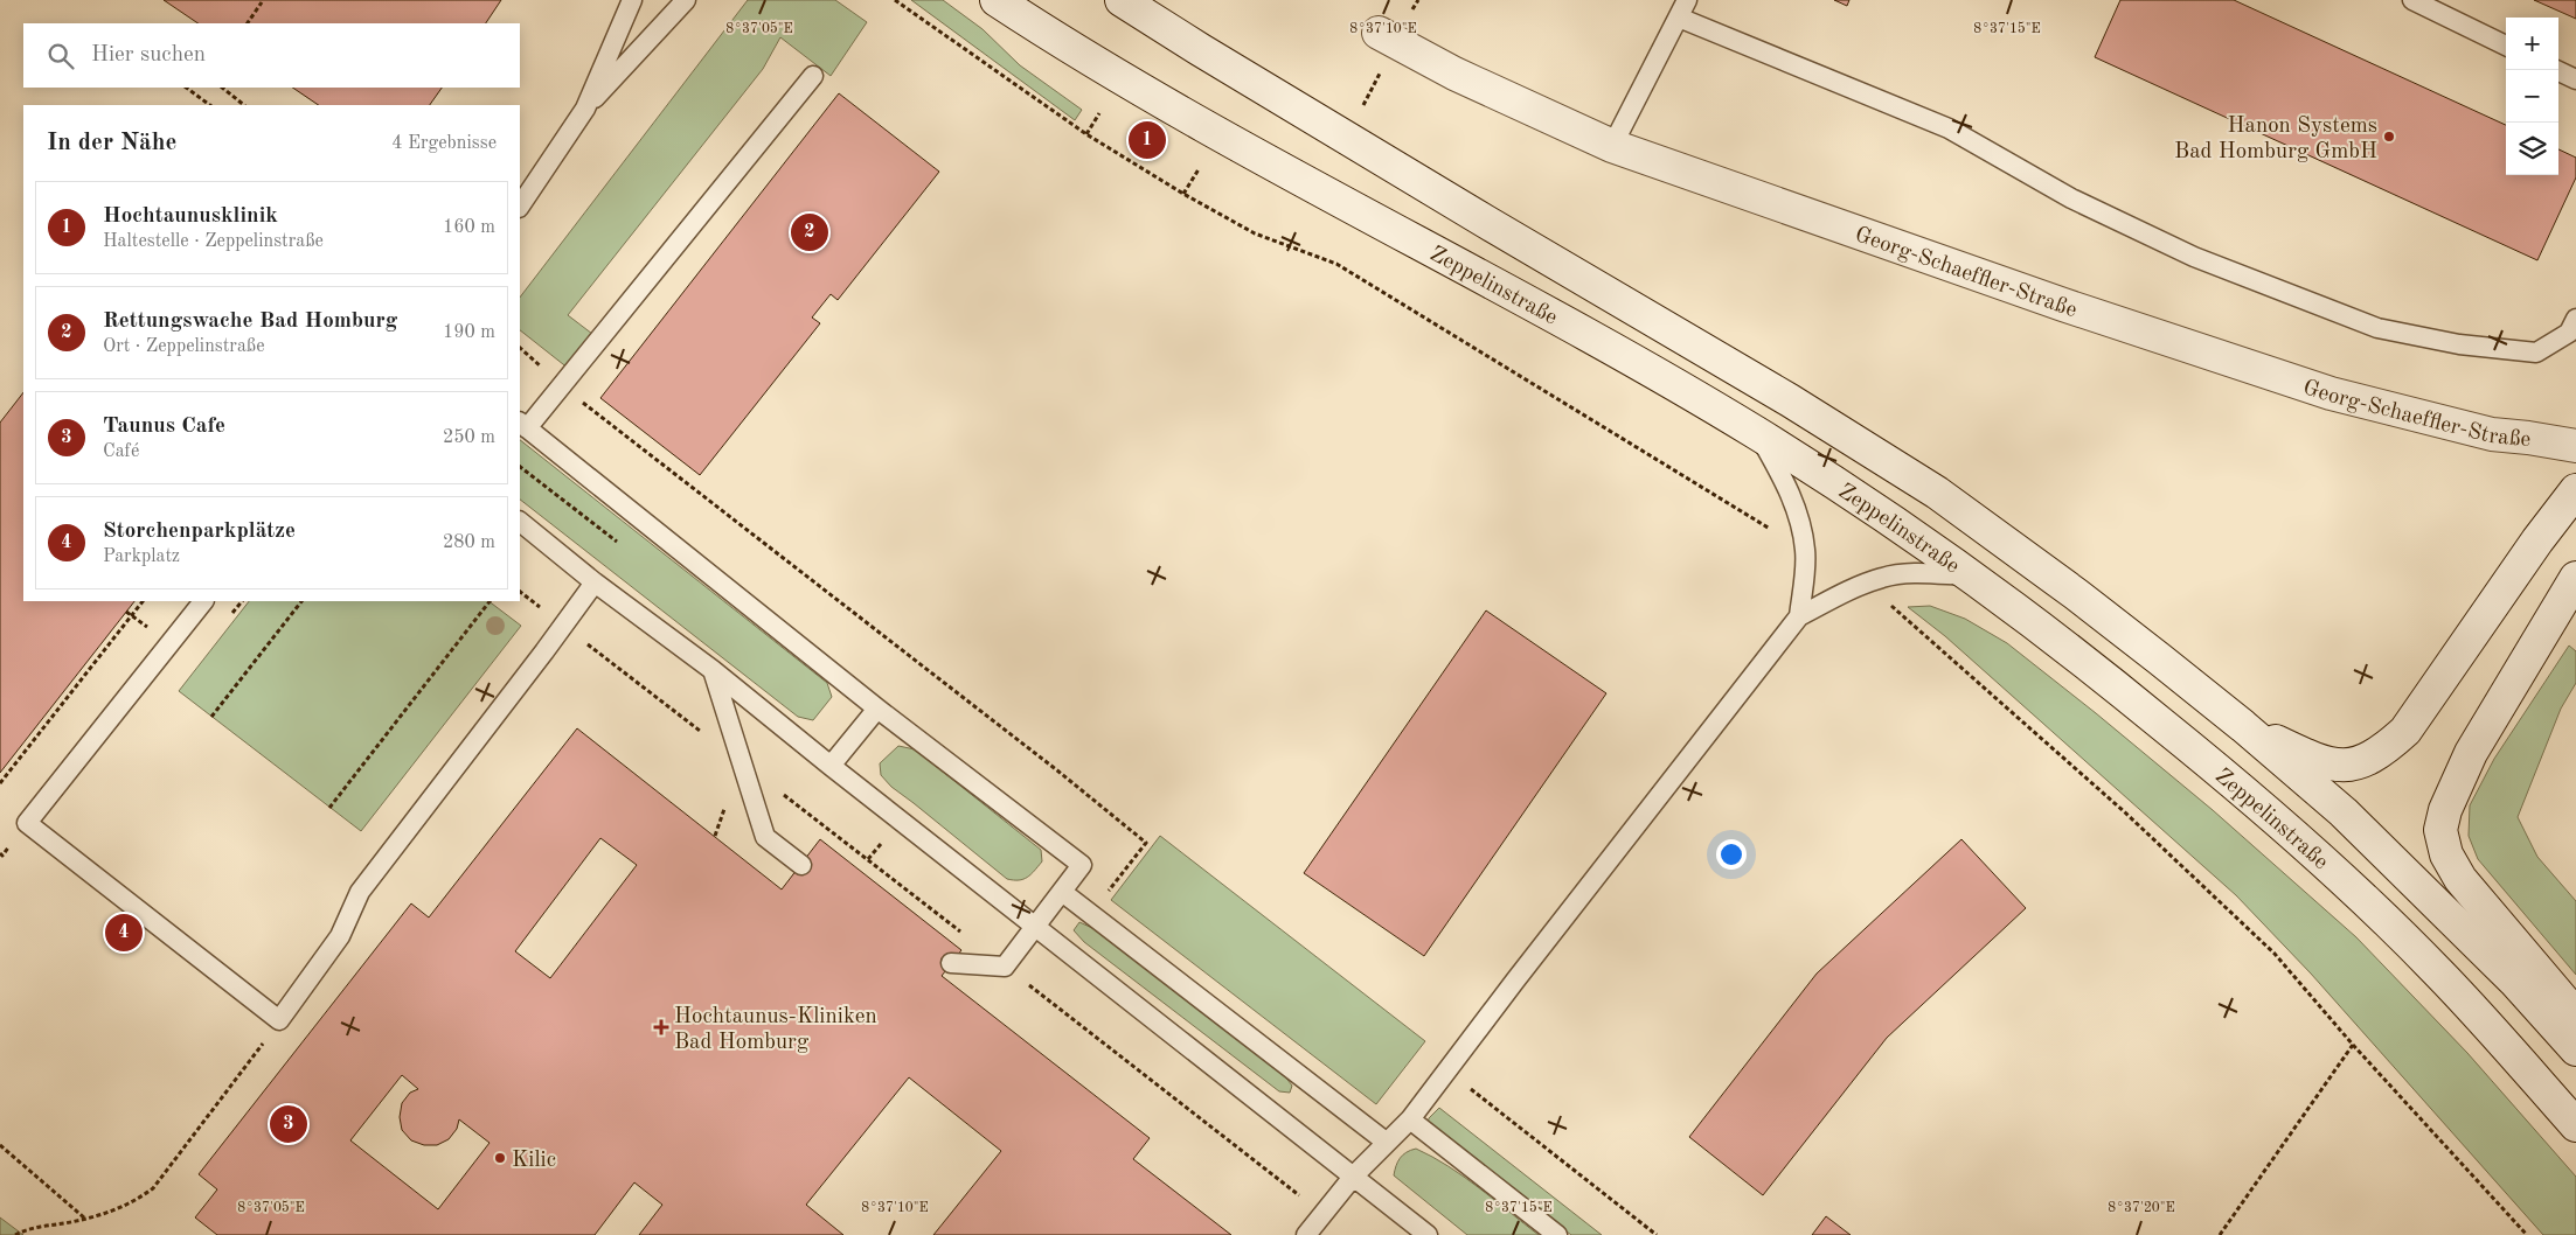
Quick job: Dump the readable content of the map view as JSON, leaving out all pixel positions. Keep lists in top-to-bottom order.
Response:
{
  "streets": {
    "main road": ["Georg-Schaeffler-Straße", "Zeppelinstraße"]
  },
  "places": {
    "other": ["Hanon Systems Bad Homburg GmbH", "Kilic"],
    "health": ["Hochtaunus-Kliniken Bad Homburg"]
  },
  "page": {
    "map_buttons": ["+", "−"],
    "search": "Hier suchen",
    "heading": ["In der Nähe", "4 Ergebnisse"],
    "pins": [
      "1",
      "2",
      "4",
      "3"
    ],
    "list": [
      {
        "mark": "1",
        "name": "Hochtaunusklinik",
        "note": "Haltestelle · Zeppelinstraße",
        "value": "160 m"
      },
      {
        "mark": "2",
        "name": "Rettungswache Bad Homburg",
        "note": "Ort · Zeppelinstraße",
        "value": "190 m"
      },
      {
        "mark": "3",
        "name": "Taunus Cafe",
        "note": "Café",
        "value": "250 m"
      },
      {
        "mark": "4",
        "name": "Storchenparkplätze",
        "note": "Parkplatz",
        "value": "280 m"
      }
    ]
  },
  "coordinates": [
    "8°37'05\"E",
    "8°37'10\"E",
    "8°37'15\"E",
    "8°37'20\"E"
  ]
}
